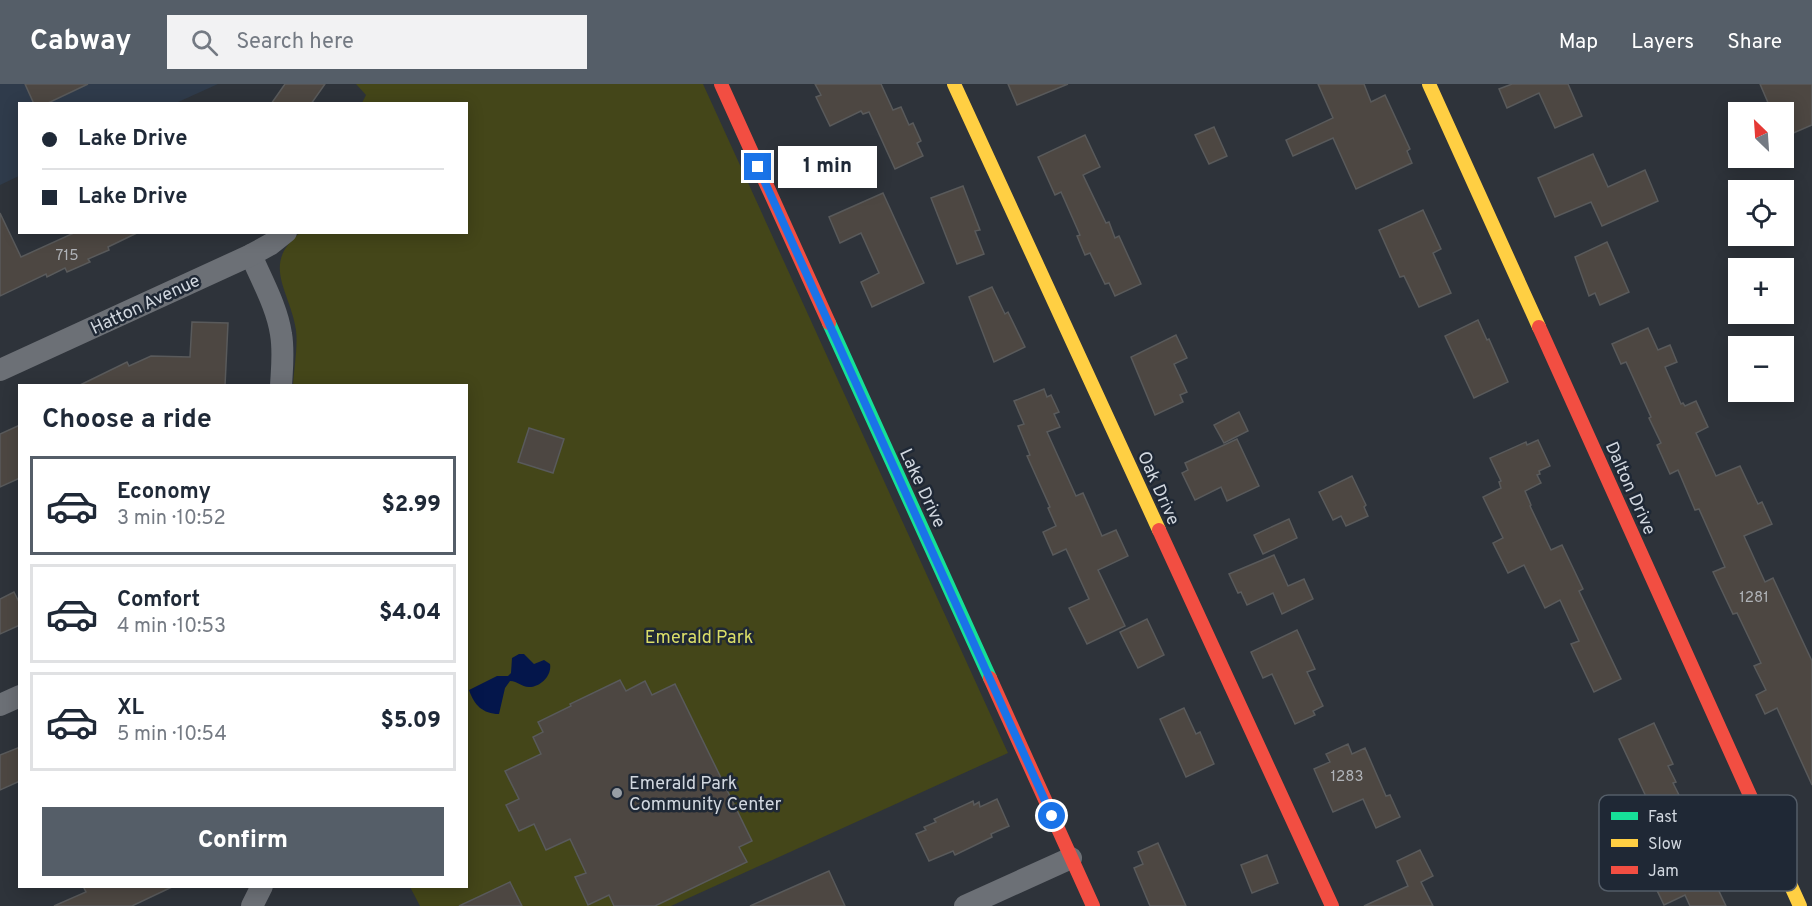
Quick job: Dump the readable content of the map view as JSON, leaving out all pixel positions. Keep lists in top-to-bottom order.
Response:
{
  "streets": {
    "street": [
      "Hatton Avenue",
      "Lake Drive",
      "Oak Drive",
      "Dalton Drive"
    ]
  },
  "parks": ["Emerald Park"],
  "places": ["Emerald Park Community Center"],
  "house_numbers": ["715", "1281", "1283"],
  "legend": ["Fast", "Slow", "Jam"],
  "north": "top left",
  "page": {
    "header": "Cabway",
    "search": "Search here",
    "nav": ["Map", "Layers", "Share"],
    "map_buttons": ["+", "−"],
    "banner": ["Lake Drive", "Lake Drive"],
    "bubble": "1 min",
    "heading": "Choose a ride",
    "list": [
      {
        "name": "Economy",
        "note": "3 min · 10:52",
        "value": "$2.99"
      },
      {
        "name": "Comfort",
        "note": "4 min · 10:53",
        "value": "$4.04"
      },
      {
        "name": "XL",
        "note": "5 min · 10:54",
        "value": "$5.09"
      }
    ],
    "buttons": "Confirm"
  }
}
